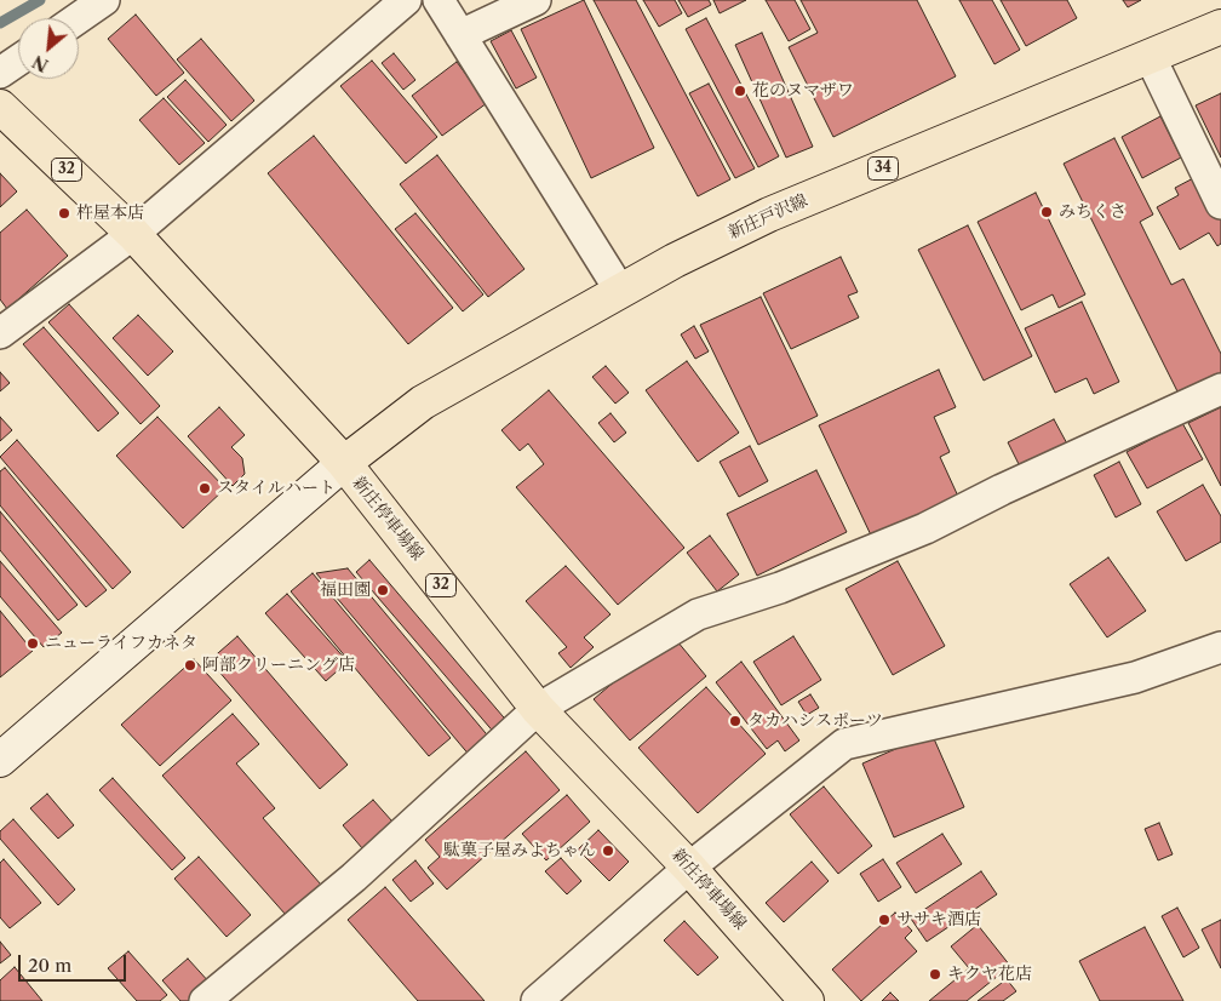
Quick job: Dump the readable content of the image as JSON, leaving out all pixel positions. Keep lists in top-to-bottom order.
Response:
{
  "streets": {
    "main road": [
      "34",
      "32",
      "新庄戸沢線",
      "新庄停車場線"
    ]
  },
  "crossings": [
    ["新庄戸沢線", "新庄停車場線"]
  ],
  "places": [
    "花のヌマザワ",
    "みちくさ",
    "杵屋本店",
    "スタイルハート",
    "福田園",
    "ニューライフカネタ",
    "阿部クリーニング店",
    "タカハシスポーツ",
    "駄菓子屋みよちゃん",
    "ササキ酒店",
    "キクヤ花店"
  ],
  "scale_bar": "20 m",
  "north": "bottom left"
}
